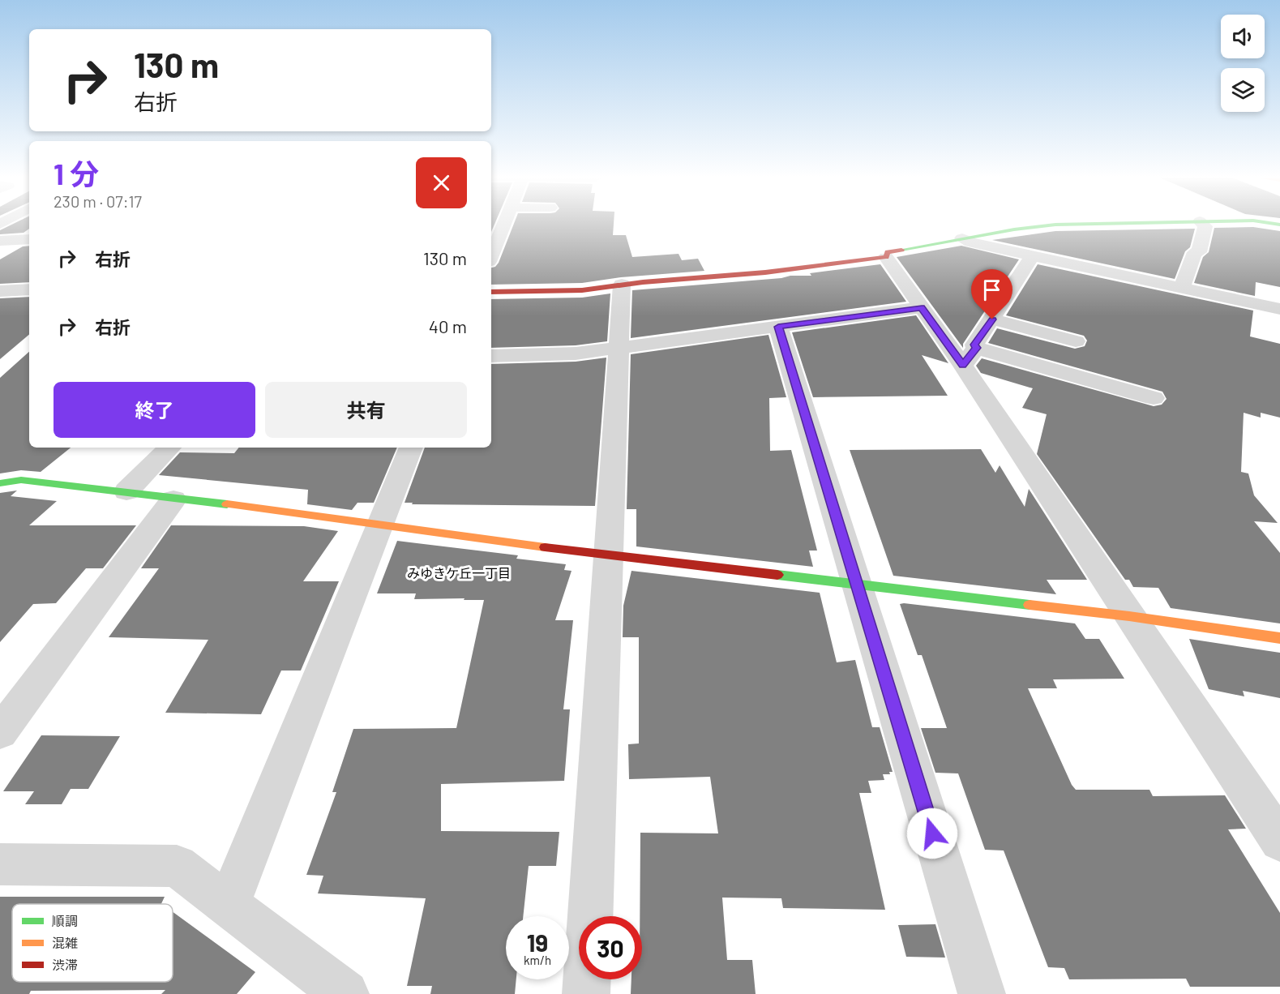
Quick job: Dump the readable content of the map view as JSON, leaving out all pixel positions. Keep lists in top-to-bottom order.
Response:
{
  "districts": ["みゆきケ丘一丁目"],
  "legend": ["順調", "混雑", "渋滞"],
  "page": {
    "turn": ["130 m", "右折"],
    "heading": ["1 分", "230 m · 07:17"],
    "list": [
      {
        "name": "右折",
        "value": "130 m"
      },
      {
        "name": "右折",
        "value": "40 m"
      }
    ],
    "buttons": ["終了", "共有"],
    "speed": "19 km/h",
    "limit": "30"
  }
}
